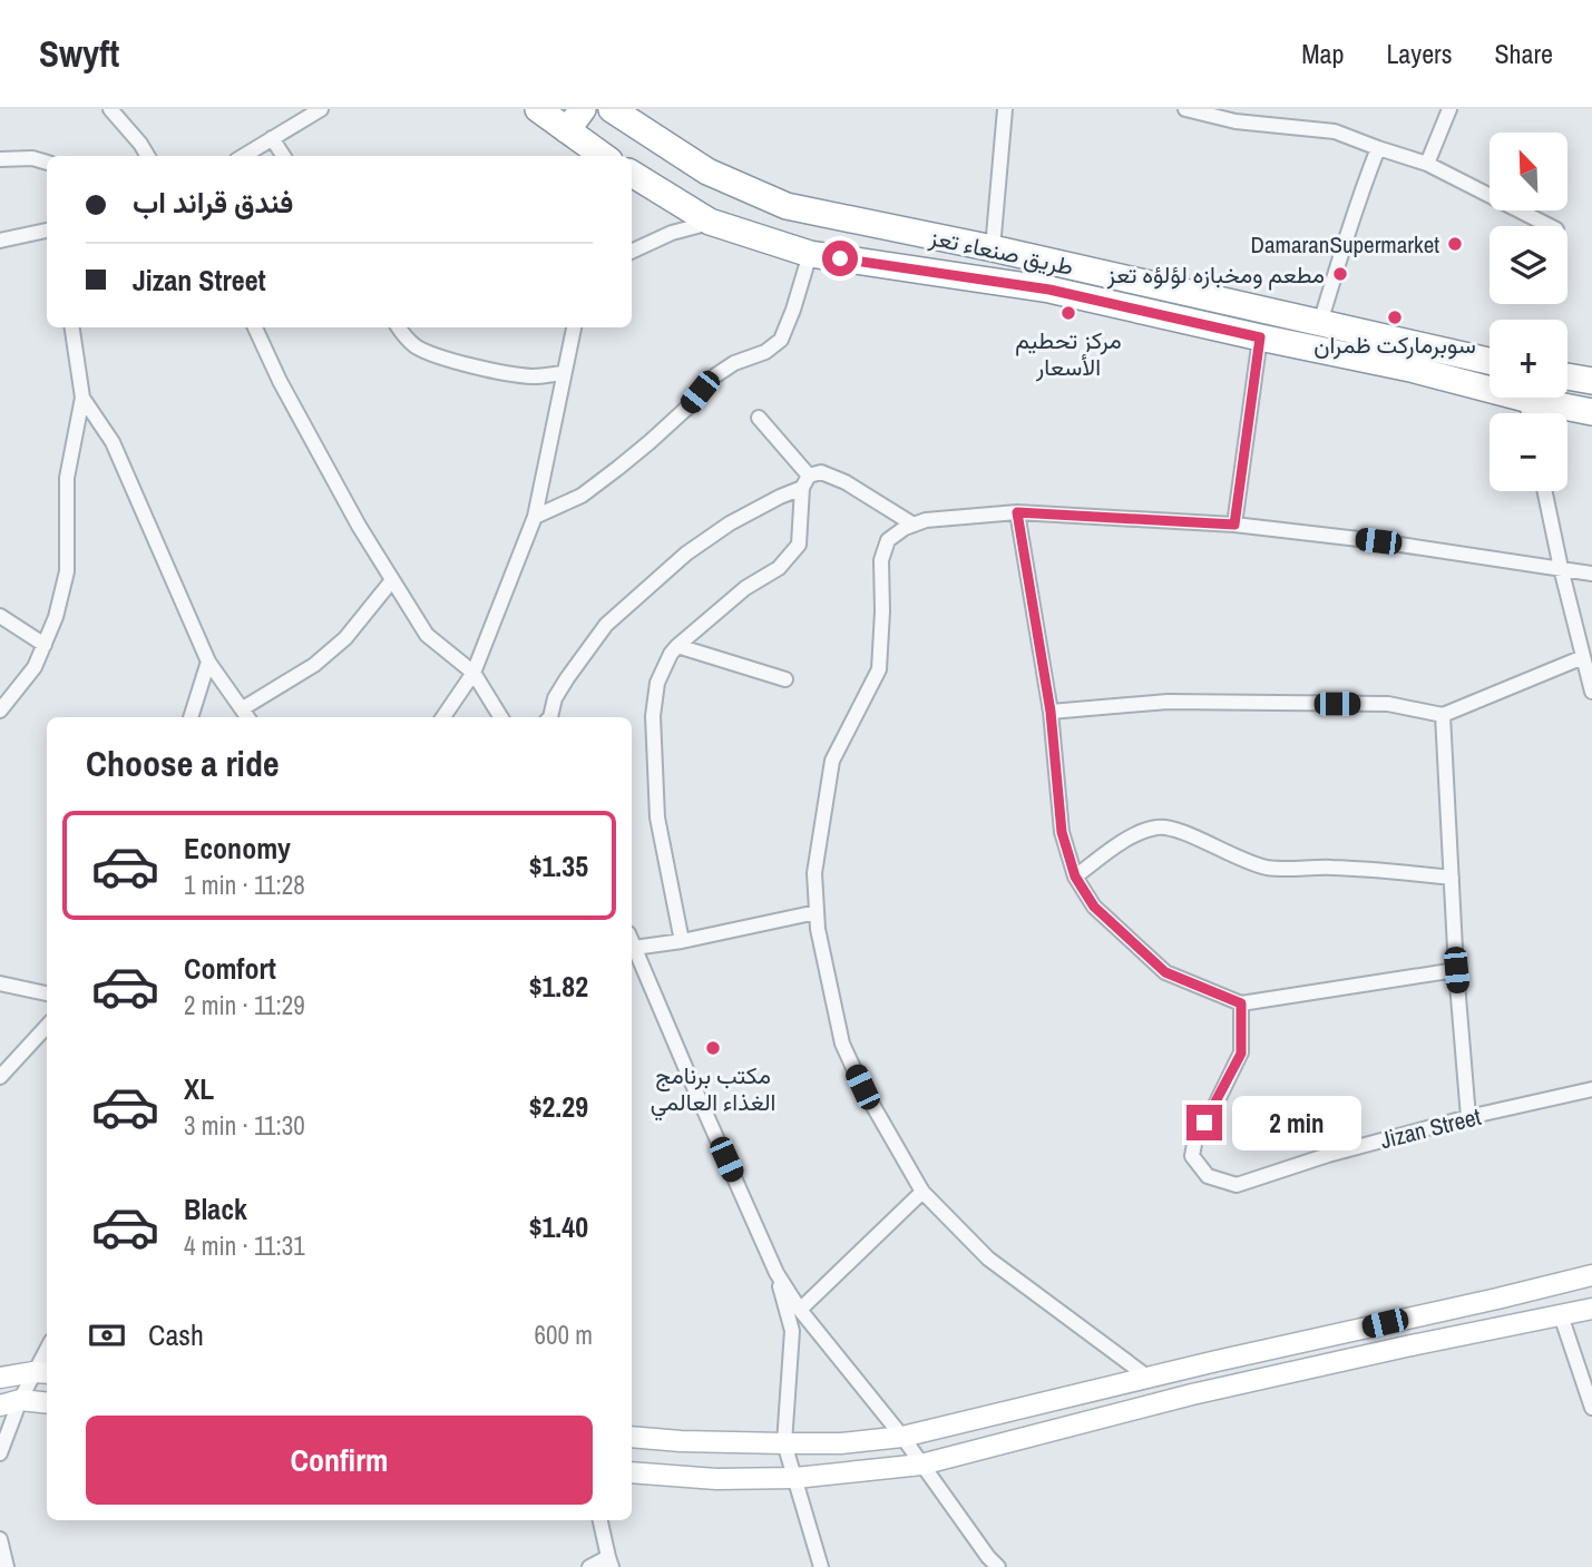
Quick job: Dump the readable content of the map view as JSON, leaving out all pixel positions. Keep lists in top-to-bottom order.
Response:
{
  "streets": {
    "highway": ["طريق صنعاء تعز"],
    "street": ["Jizan Street"]
  },
  "places": [
    "DamaranSupermarket",
    "مطعم ومخبازه لؤلؤه تعز",
    "مركز تحطيم الأسعار",
    "سوبرماركت ظمران",
    "مكتب برنامج الغذاء العالمي"
  ],
  "north": "top left",
  "page": {
    "header": "Swyft",
    "nav": ["Map", "Layers", "Share"],
    "map_buttons": ["+", "−"],
    "banner": ["فندق قراند اب", "Jizan Street"],
    "heading": "Choose a ride",
    "list": [
      {
        "name": "Economy",
        "note": "1 min · 11:28",
        "value": "$1.35"
      },
      {
        "name": "Comfort",
        "note": "2 min · 11:29",
        "value": "$1.82"
      },
      {
        "name": "XL",
        "note": "3 min · 11:30",
        "value": "$2.29"
      },
      {
        "name": "Black",
        "note": "4 min · 11:31",
        "value": "$1.40"
      }
    ],
    "bubble": "2 min",
    "pay": ["Cash", "600 m"],
    "buttons": "Confirm"
  }
}
